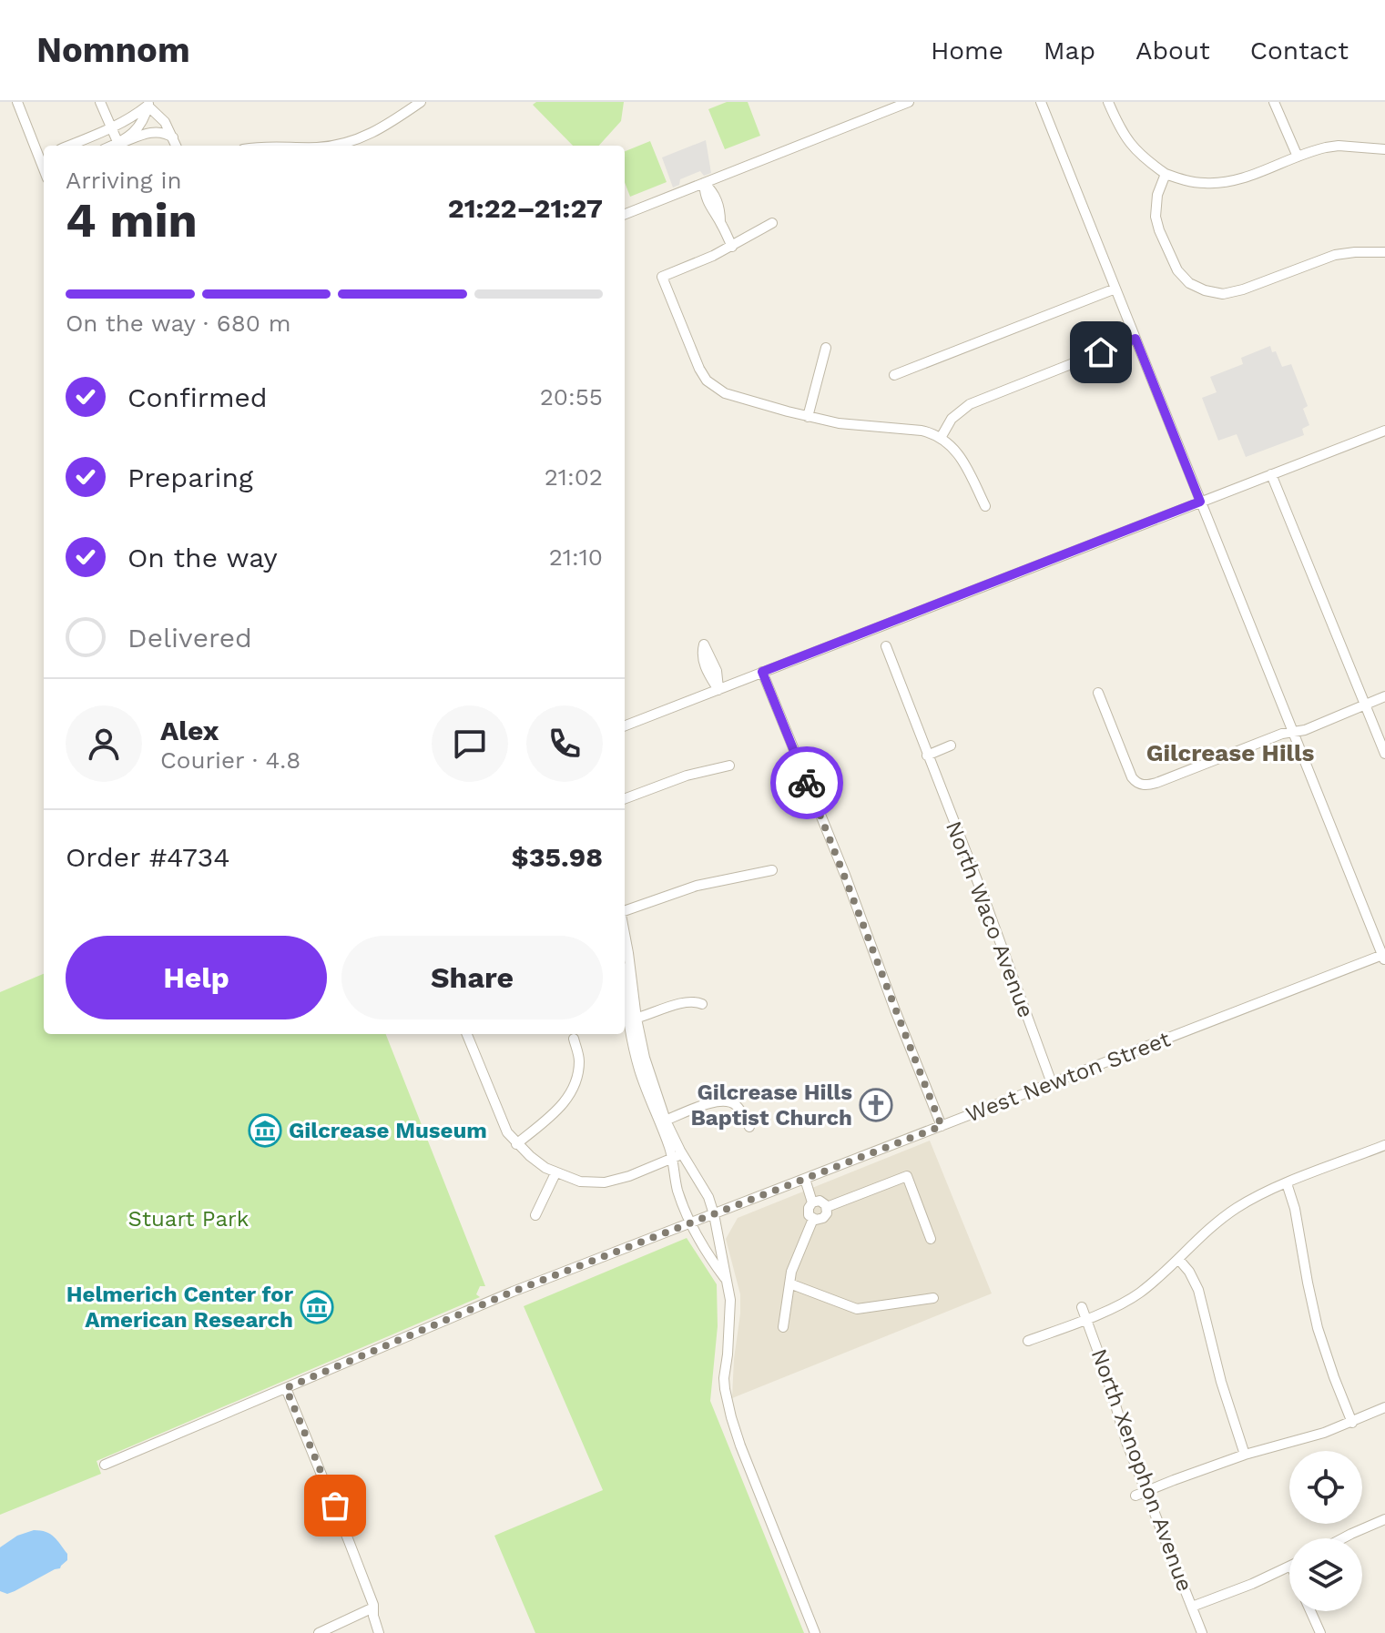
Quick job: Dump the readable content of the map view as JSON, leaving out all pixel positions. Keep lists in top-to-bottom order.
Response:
{
  "streets": {
    "street": ["North Waco Avenue", "West Newton Street", "North Xenophon Avenue"]
  },
  "crossings": [
    ["North Waco Avenue", "West Newton Street"]
  ],
  "districts": ["Gilcrease Hills"],
  "parks": ["Stuart Park"],
  "places": {
    "church": ["Gilcrease Hills Baptist Church"],
    "museum": ["Gilcrease Museum", "Helmerich Center for American Research"]
  },
  "page": {
    "header": "Nomnom",
    "nav": [
      "Home",
      "Map",
      "About",
      "Contact"
    ],
    "heading": ["4 min", "Arriving in", "21:22–21:27"],
    "panel": [
      "Alex",
      "Courier · 4.8",
      "Order #4734",
      "$35.98"
    ],
    "bar": "On the way · 680 m",
    "list": [
      ["Confirmed", "20:55"],
      ["Preparing", "21:02"],
      ["On the way", "21:10"],
      "Delivered"
    ],
    "buttons": ["Help", "Share"]
  }
}
